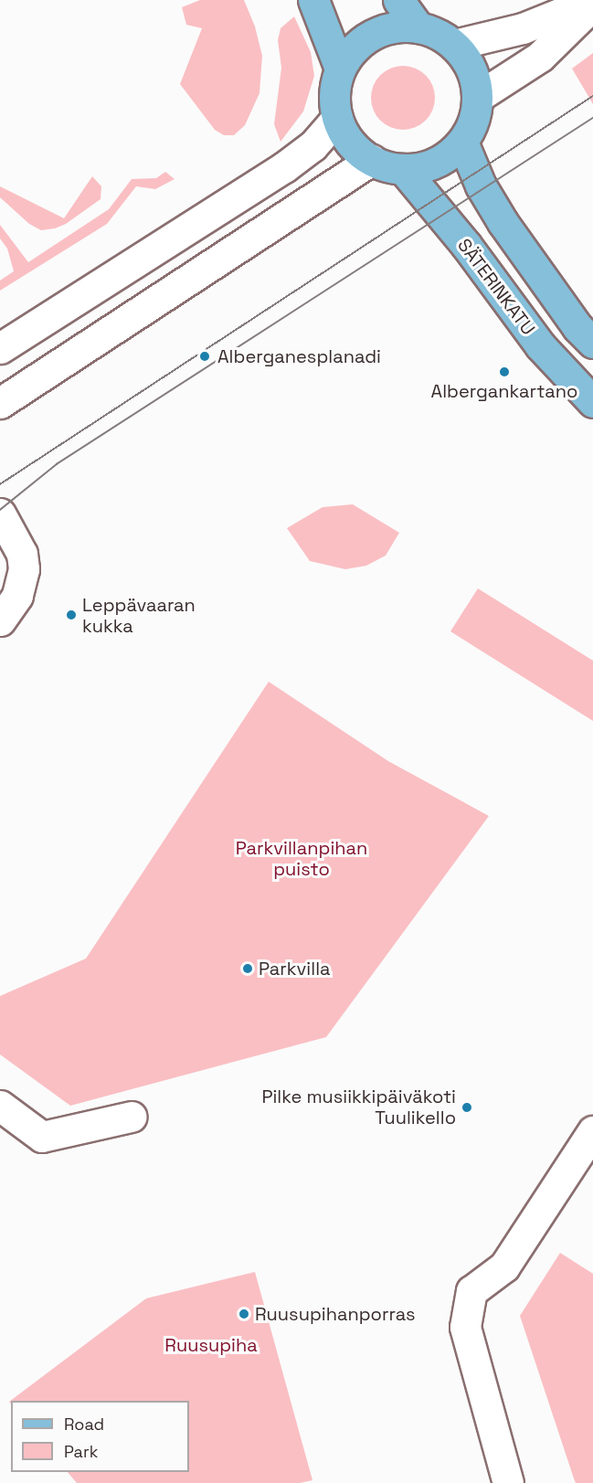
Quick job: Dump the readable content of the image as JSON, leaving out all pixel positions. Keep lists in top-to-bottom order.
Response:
{
  "streets": {
    "main road": ["SÄTERINKATU"]
  },
  "parks": ["Parkvillanpihan puisto", "Ruusupiha"],
  "places": [
    "Alberganesplanadi",
    "Albergankartano",
    "Leppävaaran kukka",
    "Parkvilla",
    "Pilke musiikkipäiväkoti Tuulikello",
    "Ruusupihanporras"
  ],
  "legend": ["Road", "Park"]
}
